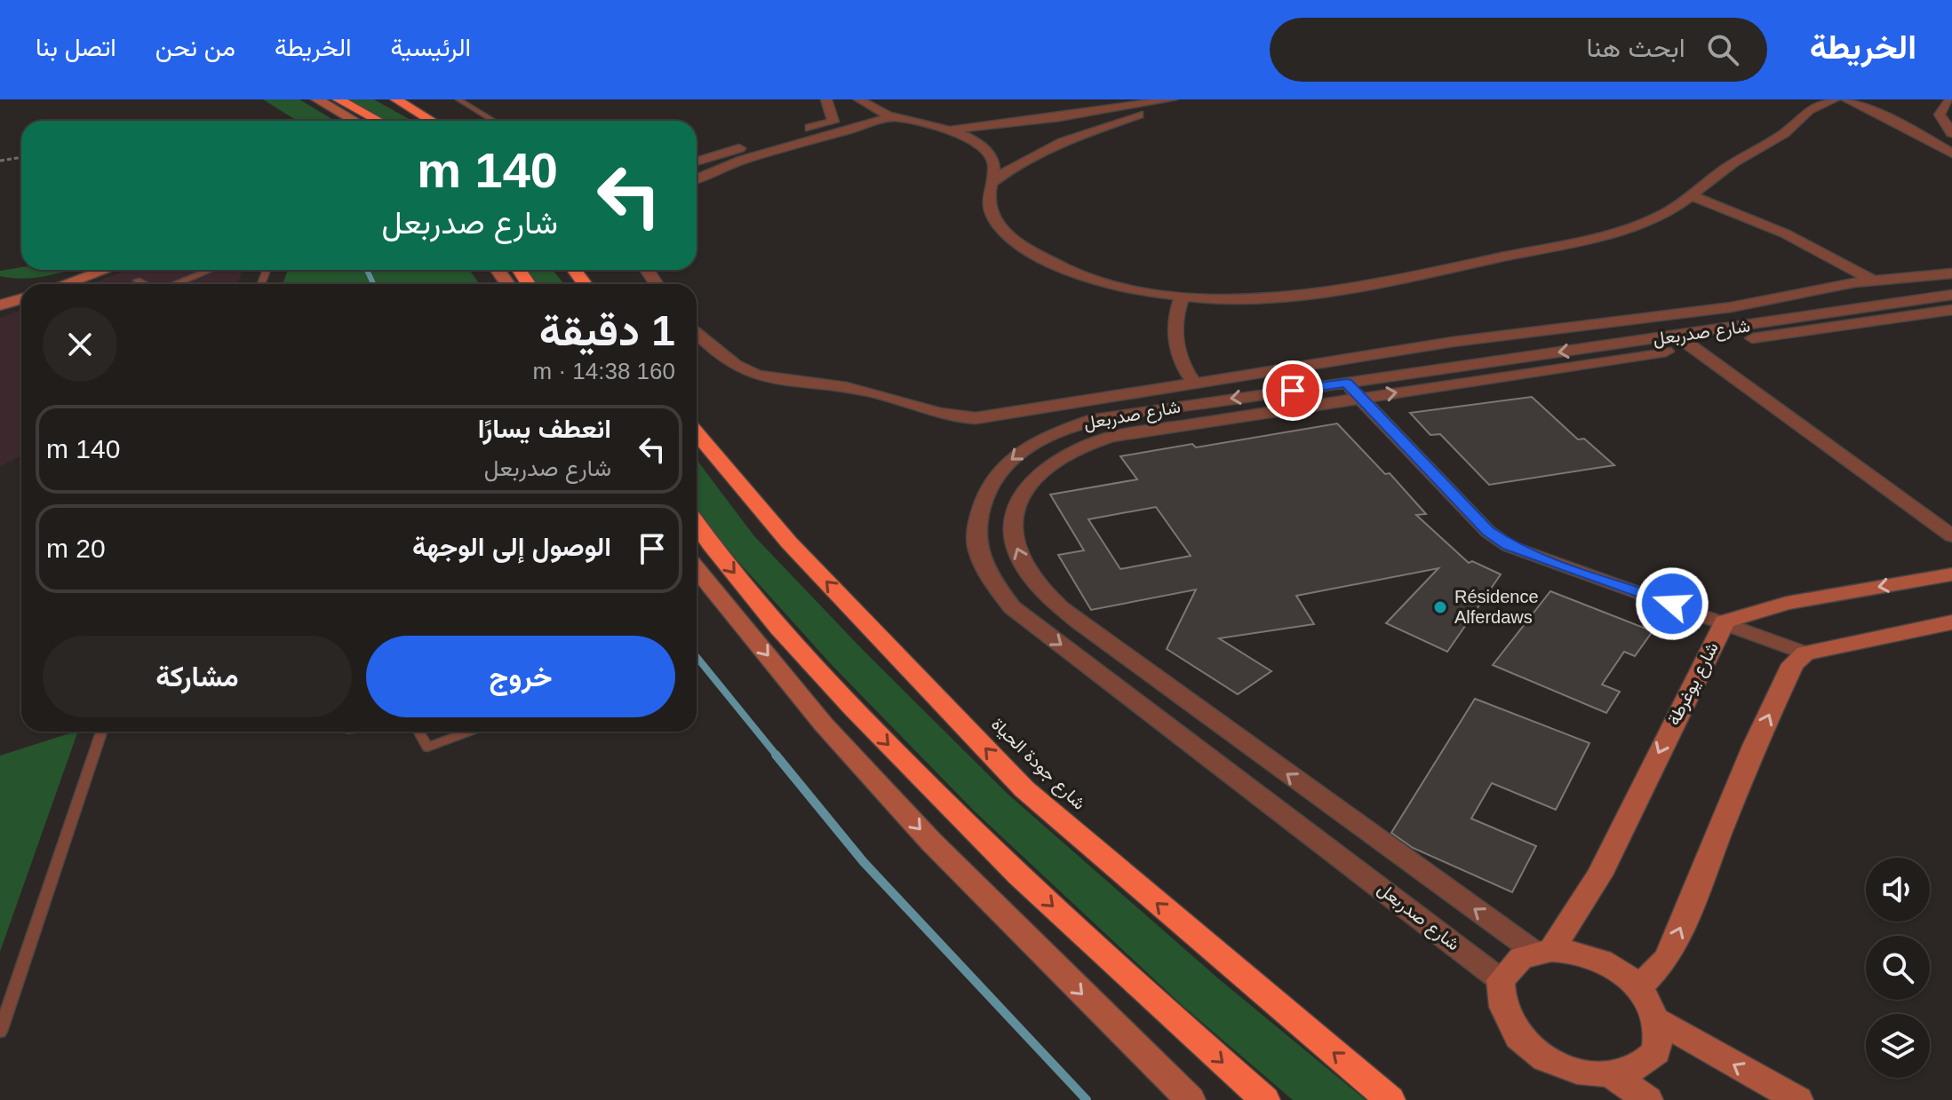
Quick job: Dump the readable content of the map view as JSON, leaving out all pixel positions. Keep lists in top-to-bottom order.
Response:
{
  "streets": {
    "highway": ["شارع جودة الحياة"],
    "street": ["شارع صدربعل", "شارع يوغرطة"]
  },
  "crossings": [
    ["شارع صدربعل", "شارع يوغرطة"]
  ],
  "places": ["Résidence Alferdaws"],
  "page": {
    "header": "الخريطة",
    "search": "ابحث هنا",
    "nav": [
      "الرئيسية",
      "الخريطة",
      "من نحن",
      "اتصل بنا"
    ],
    "turn": ["140 m", "شارع صدربعل"],
    "heading": ["1 دقيقة", "160 m · 14:38"],
    "list": [
      {
        "name": "انعطف يسارًا",
        "note": "شارع صدربعل",
        "value": "140 m"
      },
      {
        "name": "الوصول إلى الوجهة",
        "value": "20 m"
      }
    ],
    "buttons": ["خروج", "مشاركة"]
  }
}
